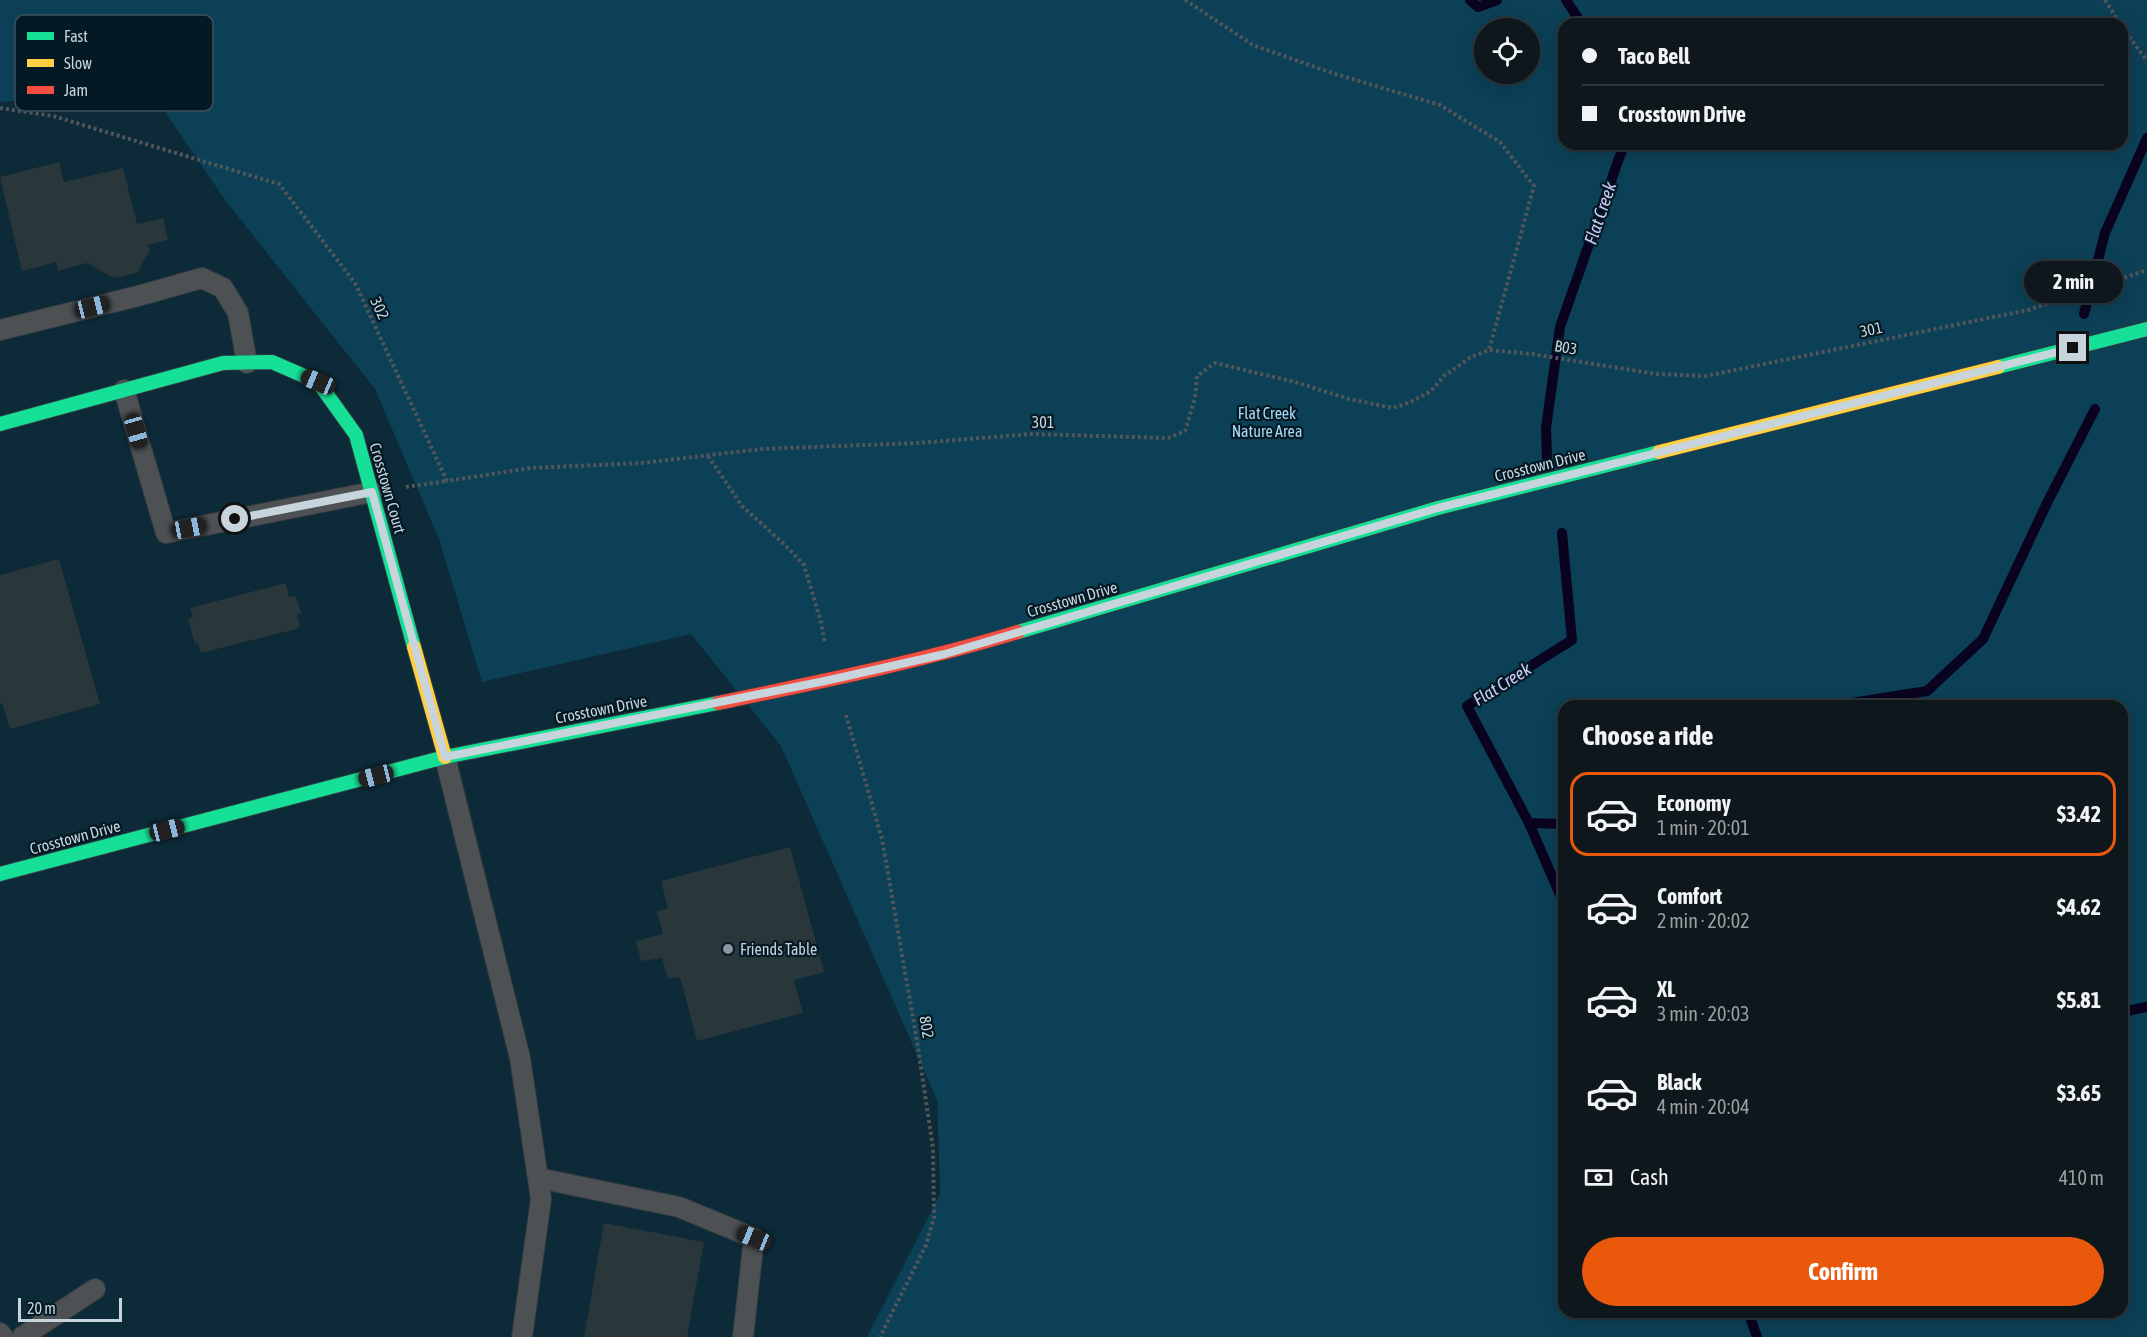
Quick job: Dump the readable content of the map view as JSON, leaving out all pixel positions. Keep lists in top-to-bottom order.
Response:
{
  "streets": {
    "street": ["Crosstown Drive", "Crosstown Court"],
    "path": [
      "302",
      "301",
      "B03",
      "802"
    ]
  },
  "crossings": [
    ["301", "B03"],
    ["Crosstown Drive", "Crosstown Court"]
  ],
  "water": ["Flat Creek"],
  "parks": ["Flat Creek Nature Area"],
  "places": ["Friends Table"],
  "legend": ["Fast", "Slow", "Jam"],
  "scale_bar": "20 m",
  "page": {
    "banner": ["Taco Bell", "Crosstown Drive"],
    "bubble": "2 min",
    "heading": "Choose a ride",
    "list": [
      {
        "name": "Economy",
        "note": "1 min · 20:01",
        "value": "$3.42"
      },
      {
        "name": "Comfort",
        "note": "2 min · 20:02",
        "value": "$4.62"
      },
      {
        "name": "XL",
        "note": "3 min · 20:03",
        "value": "$5.81"
      },
      {
        "name": "Black",
        "note": "4 min · 20:04",
        "value": "$3.65"
      }
    ],
    "pay": ["Cash", "410 m"],
    "buttons": "Confirm",
    "scale": "20 m"
  }
}
